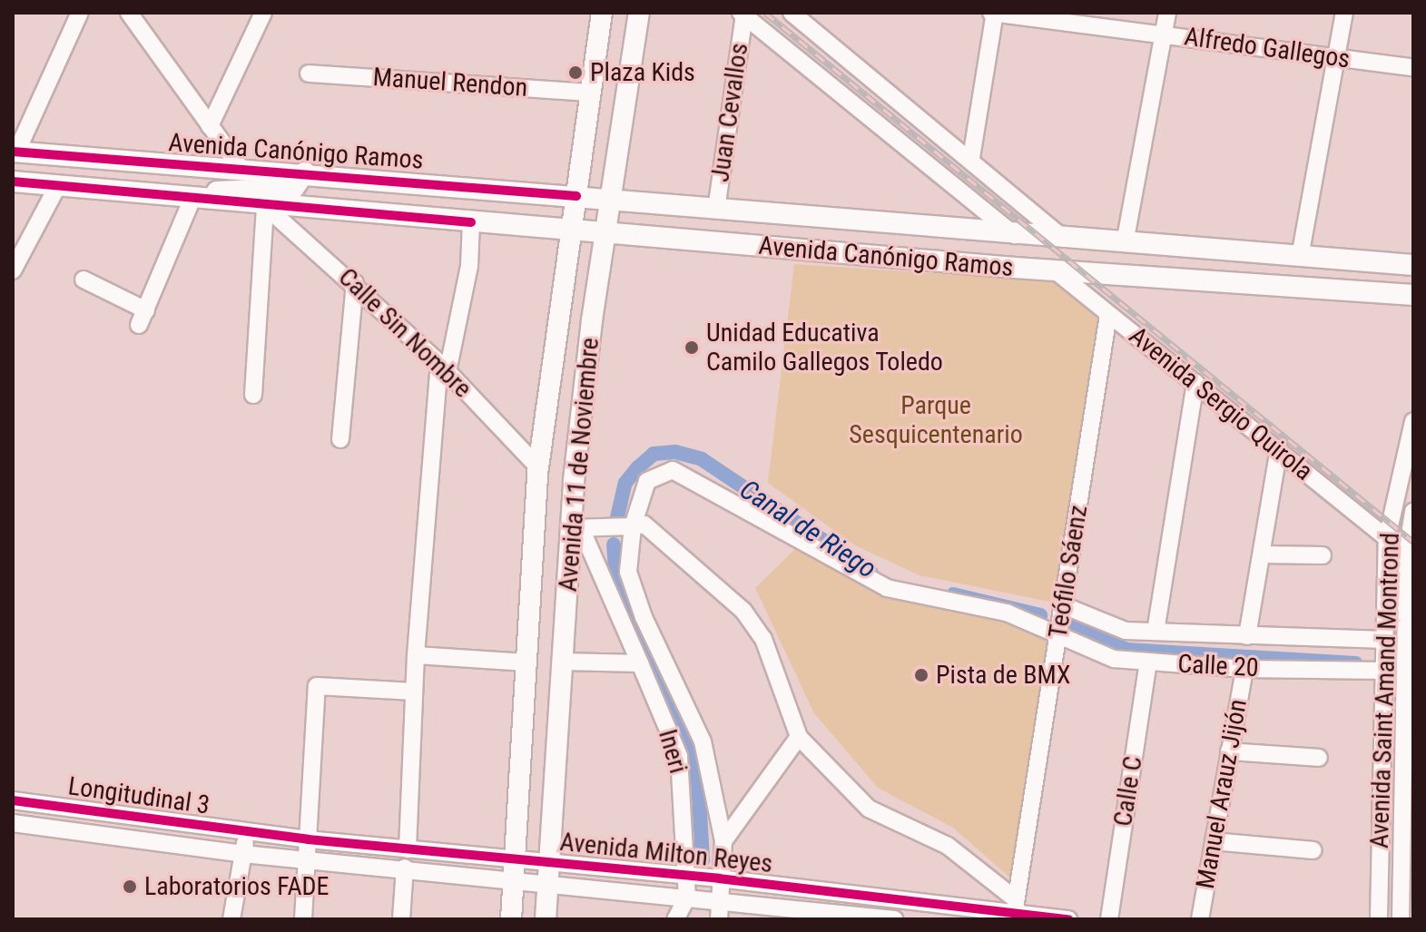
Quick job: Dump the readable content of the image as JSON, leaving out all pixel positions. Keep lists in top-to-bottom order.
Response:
{
  "streets": {
    "main road": ["Avenida Canónigo Ramos", "Avenida 11 de Noviembre"],
    "street": [
      "Alfredo Gallegos",
      "Manuel Rendon",
      "Juan Cevallos",
      "Calle Sin Nombre",
      "Avenida Sergio Quirola",
      "Teófilo Sáenz",
      "Calle 20",
      "Avenida Saint Amand Montrond",
      "Ineri",
      "Calle C",
      "Manuel Arauz Jijón",
      "Longitudinal 3",
      "Avenida Milton Reyes"
    ]
  },
  "crossings": [
    ["Manuel Rendon", "Avenida 11 de Noviembre"],
    ["Juan Cevallos", "Avenida Canónigo Ramos"],
    ["Avenida Canónigo Ramos", "Calle Sin Nombre"],
    ["Avenida Canónigo Ramos", "Avenida Sergio Quirola"],
    ["Avenida Canónigo Ramos", "Avenida 11 de Noviembre"],
    ["Calle Sin Nombre", "Avenida 11 de Noviembre"],
    ["Avenida Sergio Quirola", "Teófilo Sáenz"],
    ["Avenida Sergio Quirola", "Avenida Saint Amand Montrond"],
    ["Avenida 11 de Noviembre", "Ineri"],
    ["Avenida 11 de Noviembre", "Avenida Milton Reyes"],
    ["Teófilo Sáenz", "Calle 20"],
    ["Teófilo Sáenz", "Avenida Milton Reyes"],
    ["Calle 20", "Avenida Saint Amand Montrond"],
    ["Calle 20", "Calle C"],
    ["Calle 20", "Manuel Arauz Jijón"],
    ["Ineri", "Avenida Milton Reyes"],
    ["Longitudinal 3", "Avenida Milton Reyes"]
  ],
  "water": ["Canal de Riego"],
  "parks": ["Parque Sesquicentenario"],
  "places": [
    "Plaza Kids",
    "Unidad Educativa Camilo Gallegos Toledo",
    "Pista de BMX",
    "Laboratorios FADE"
  ]
}
